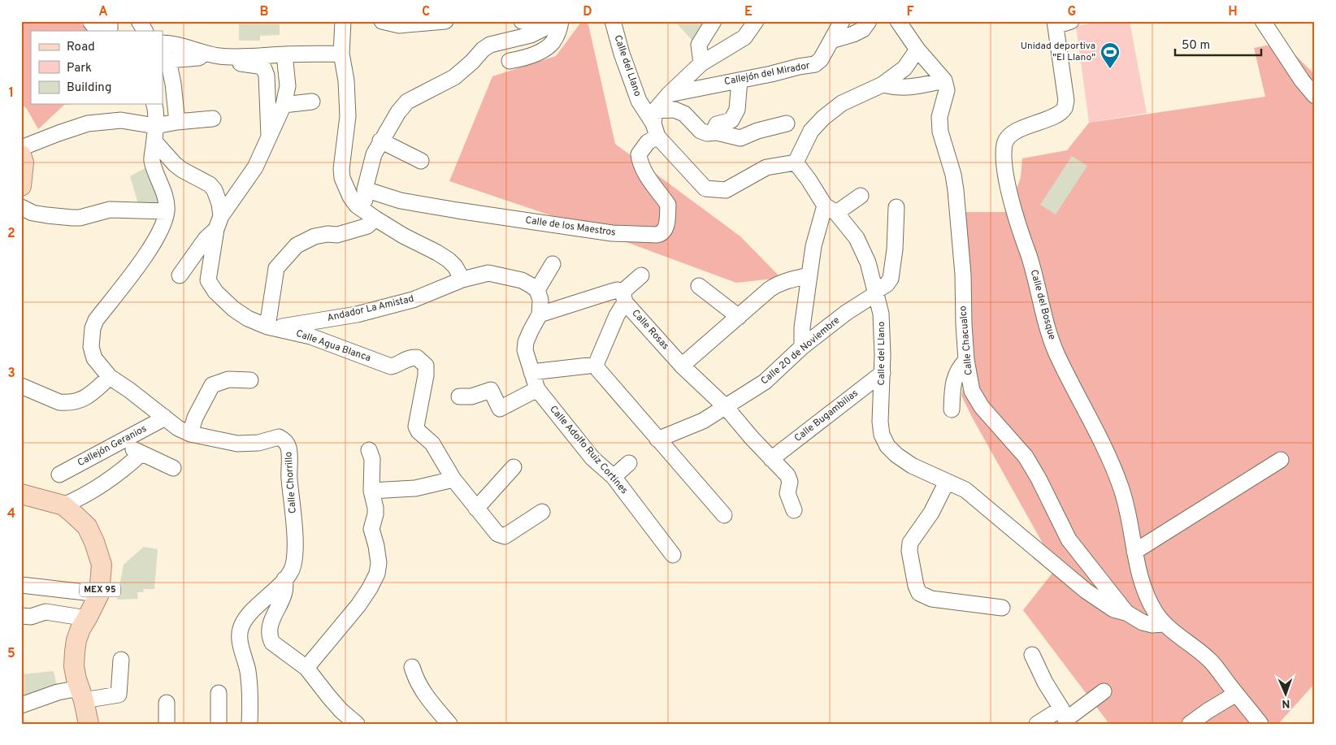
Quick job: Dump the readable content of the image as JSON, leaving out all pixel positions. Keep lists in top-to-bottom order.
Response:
{
  "streets": {
    "main road": ["MEX 95"],
    "street": [
      "Calle del Llano",
      "Callejón del Mirador",
      "Calle de los Maestros",
      "Calle del Bosque",
      "Andador La Amistad",
      "Calle Rosas",
      "Calle Chacualco",
      "Calle Agua Blanca",
      "Calle 20 de Noviembre",
      "Calle Bugambilias",
      "Callejón Geranios",
      "Calle Adolfo Ruiz Cortines",
      "Calle Chorrillo"
    ]
  },
  "crossings": [
    ["Calle del Llano", "Calle de los Maestros"],
    ["Calle del Llano", "Calle Chacualco"],
    ["Calle del Llano", "Calle 20 de Noviembre"],
    ["Calle del Llano", "Calle Bugambilias"],
    ["Calle del Bosque", "Calle Chacualco"],
    ["Andador La Amistad", "Calle Agua Blanca"],
    ["Calle Rosas", "Calle 20 de Noviembre"],
    ["Calle Rosas", "Calle Bugambilias"],
    ["Callejón Geranios", "Calle Chorrillo"]
  ],
  "places": {
    "sports": ["Unidad deportiva \"El Llano\""]
  },
  "legend": ["Road", "Park", "Building"],
  "scale_bar": "50 m",
  "north": "bottom",
  "grid": {
    "columns": [
      "A",
      "B",
      "C",
      "D",
      "E",
      "F",
      "G",
      "H"
    ],
    "rows": [
      "1",
      "2",
      "3",
      "4",
      "5"
    ]
  }
}
